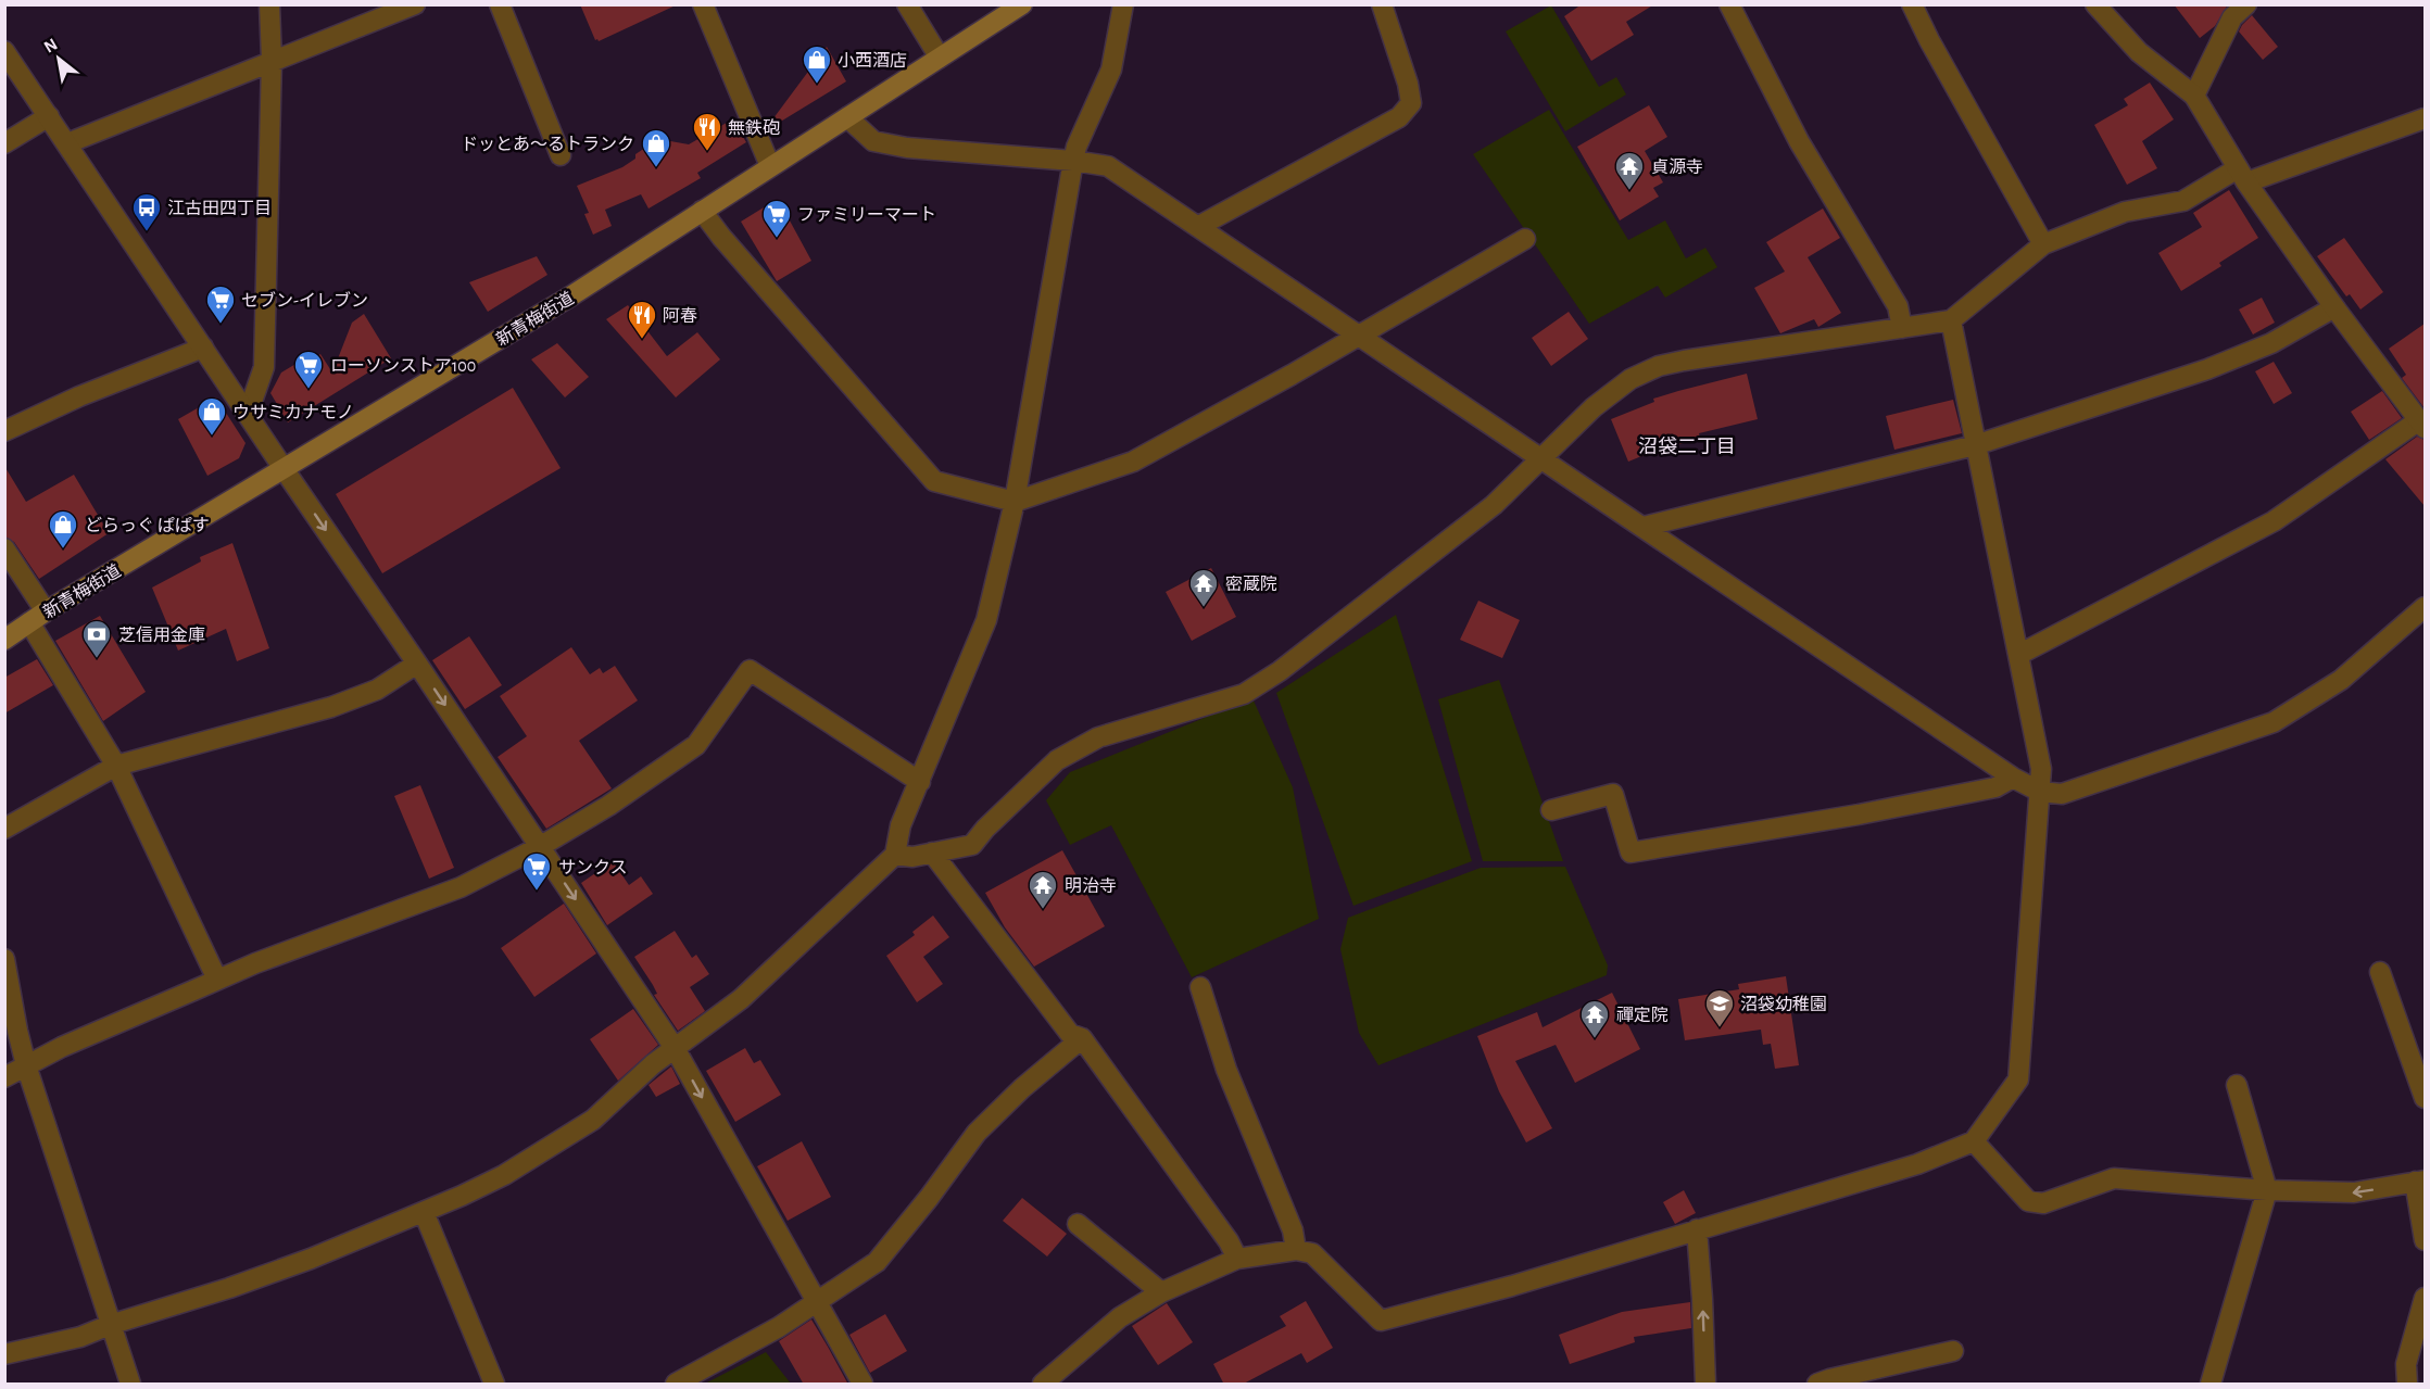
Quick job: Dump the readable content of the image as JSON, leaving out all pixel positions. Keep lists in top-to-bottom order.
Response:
{
  "streets": {
    "main road": ["新青梅街道"]
  },
  "districts": ["沼袋二丁目"],
  "places": {
    "shop": [
      "小西酒店",
      "ドッとあ～るトランク",
      "ウサミカナモノ",
      "どらっぐ ぱぱす"
    ],
    "restaurant": ["無鉄砲", "阿春"],
    "temple": [
      "貞源寺",
      "密蔵院",
      "明治寺",
      "禪定院"
    ],
    "bus stop": ["江古田四丁目"],
    "supermarket": [
      "ファミリーマート",
      "セブン-イレブン",
      "ローソンストア100",
      "サンクス"
    ],
    "bank": ["芝信用金庫"],
    "school or university": ["沼袋幼稚園"]
  },
  "north": "top left"
}
